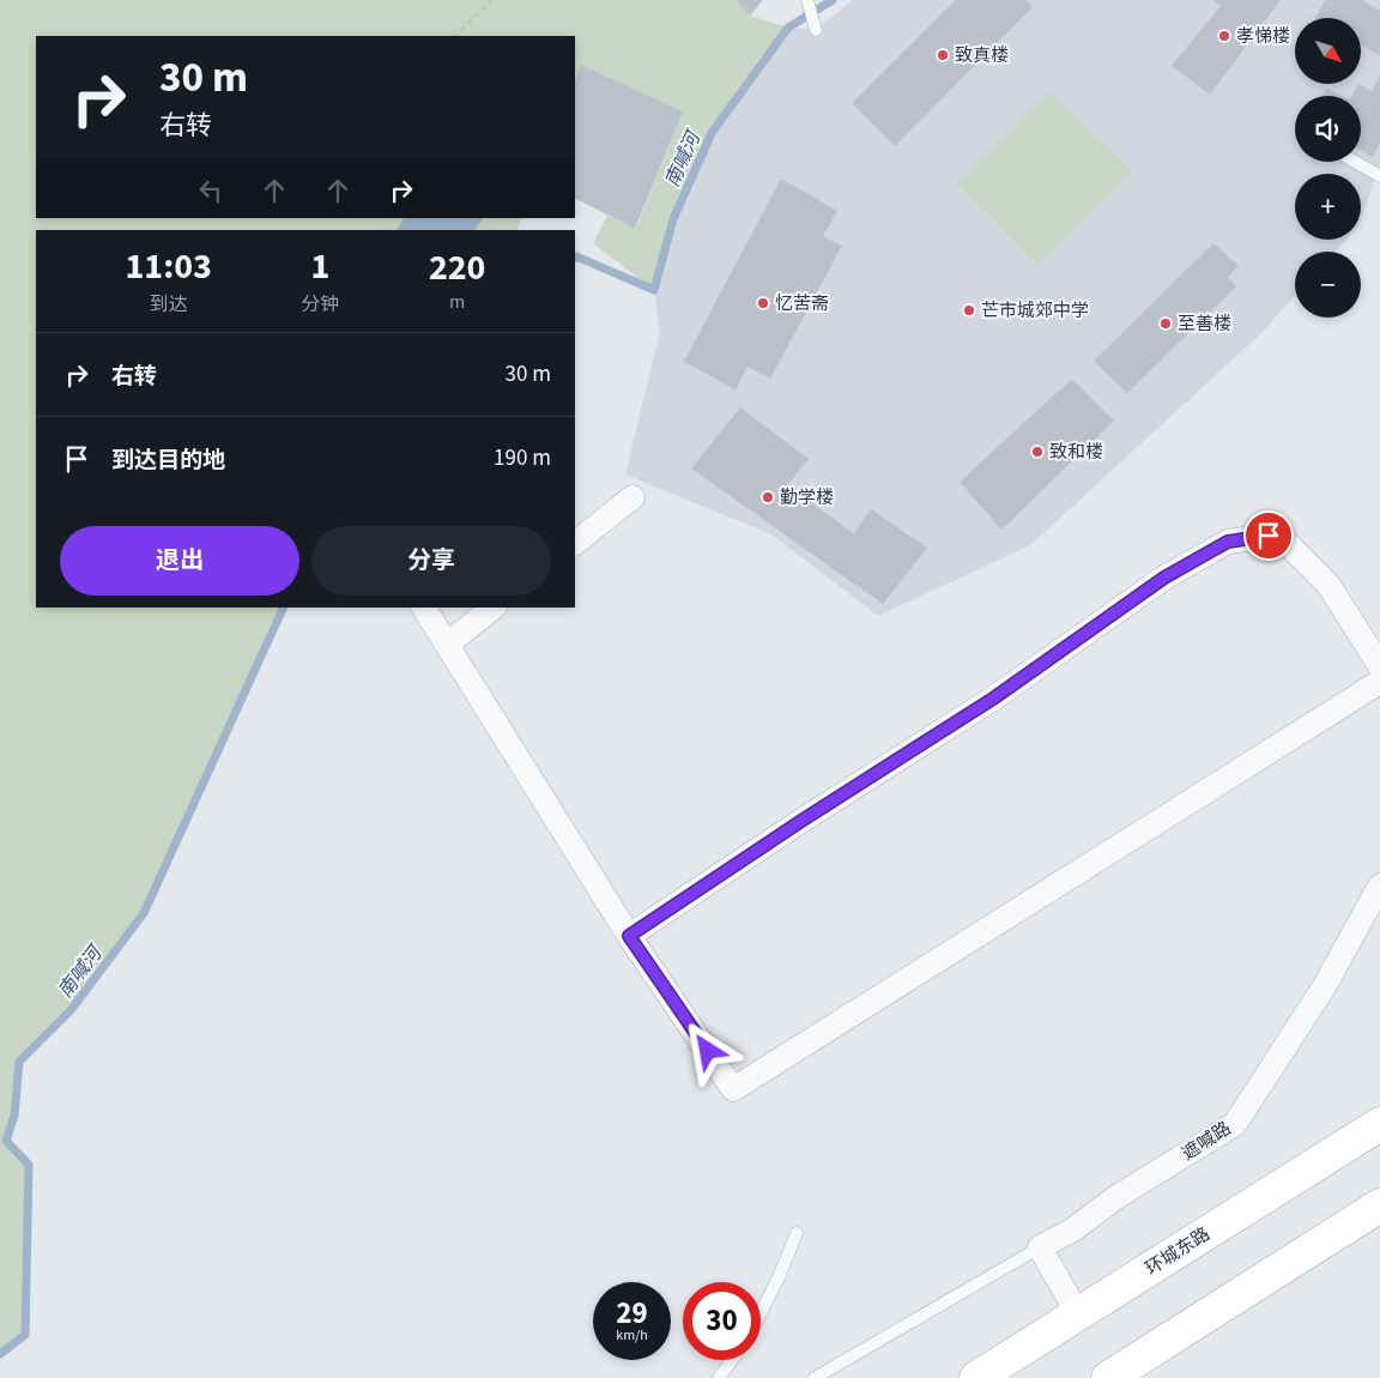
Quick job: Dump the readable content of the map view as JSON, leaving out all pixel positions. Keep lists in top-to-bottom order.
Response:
{
  "streets": {
    "main road": ["环城东路"],
    "street": ["遮喊路"]
  },
  "water": ["南喊河"],
  "places": [
    "孝悌楼",
    "致真楼",
    "忆苦斋",
    "芒市城郊中学",
    "至善楼",
    "致和楼",
    "勤学楼"
  ],
  "north": "bottom right",
  "page": {
    "map_buttons": ["+", "−"],
    "turn": ["30 m", "右转"],
    "eta": [
      "11:03",
      "到达",
      "1",
      "分钟",
      "220",
      "m"
    ],
    "list": [
      {
        "name": "右转",
        "value": "30 m"
      },
      {
        "name": "到达目的地",
        "value": "190 m"
      }
    ],
    "buttons": ["退出", "分享"],
    "speed": "29 km/h",
    "limit": "30"
  }
}
